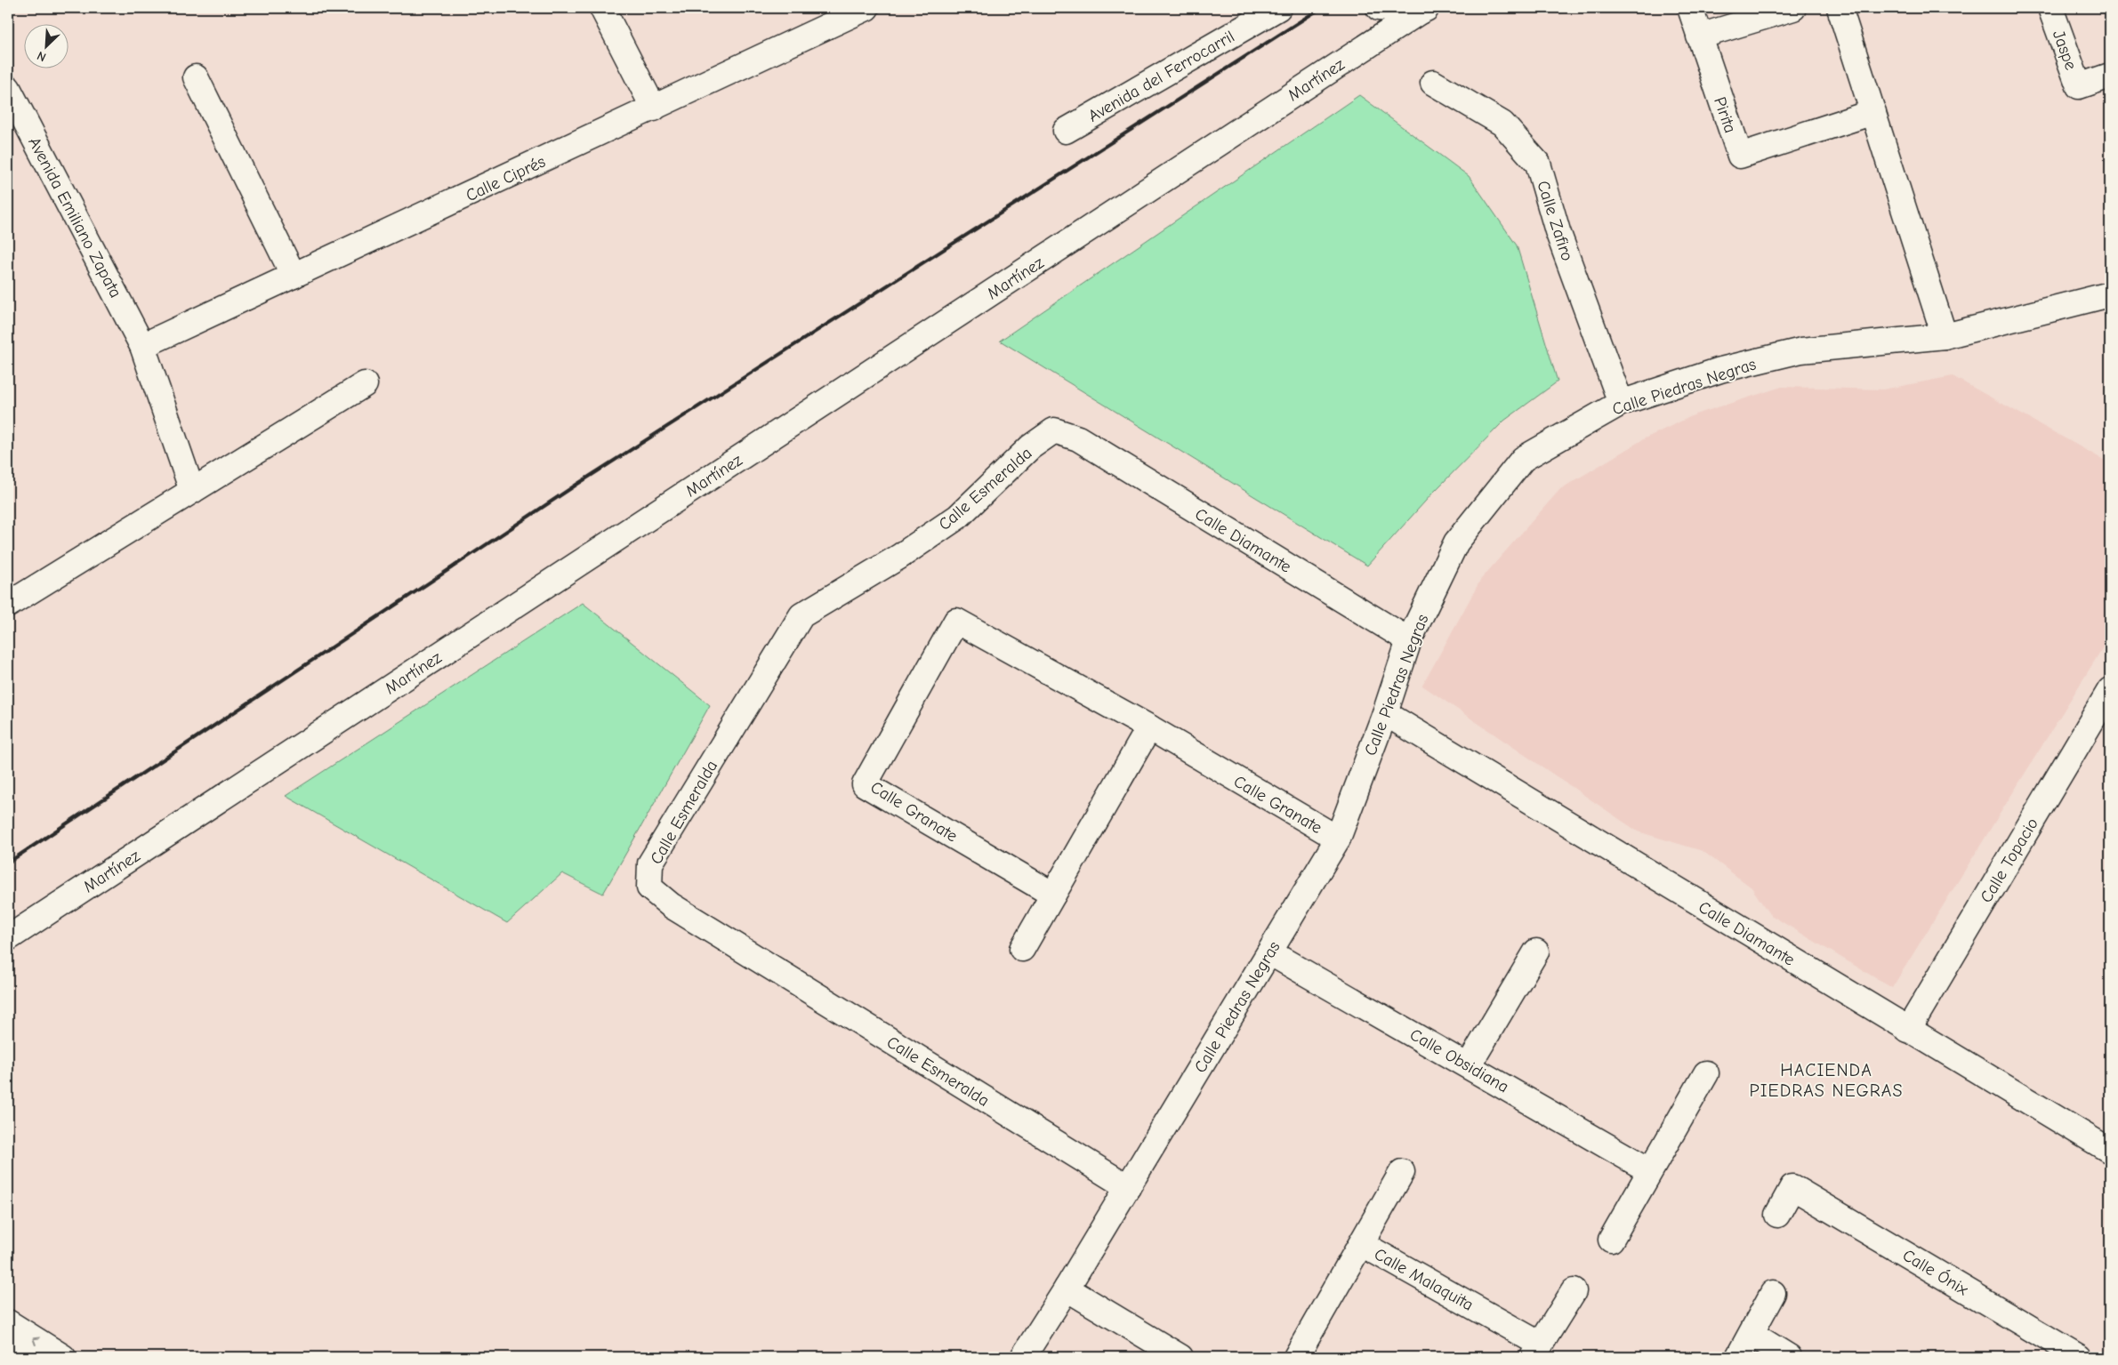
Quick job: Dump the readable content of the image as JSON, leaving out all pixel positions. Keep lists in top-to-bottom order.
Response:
{
  "streets": {
    "street": [
      "Jaspe",
      "Avenida del Ferrocarril",
      "Martínez",
      "Pirita",
      "Calle Ciprés",
      "Avenida Emiliano Zapata",
      "Calle Zafiro",
      "Calle Piedras Negras",
      "Calle Esmeralda",
      "Calle Diamante",
      "Calle Granate",
      "Calle Topacio",
      "Calle Obsidiana",
      "Calle Ónix",
      "Calle Malaquita"
    ]
  },
  "crossings": [
    ["Calle Ciprés", "Avenida Emiliano Zapata"],
    ["Calle Zafiro", "Calle Piedras Negras"],
    ["Calle Piedras Negras", "Calle Esmeralda"],
    ["Calle Piedras Negras", "Calle Diamante"],
    ["Calle Piedras Negras", "Calle Granate"],
    ["Calle Piedras Negras", "Calle Obsidiana"],
    ["Calle Esmeralda", "Calle Diamante"],
    ["Calle Diamante", "Calle Topacio"]
  ],
  "districts": ["HACIENDA PIEDRAS NEGRAS"],
  "north": "bottom left"
}
